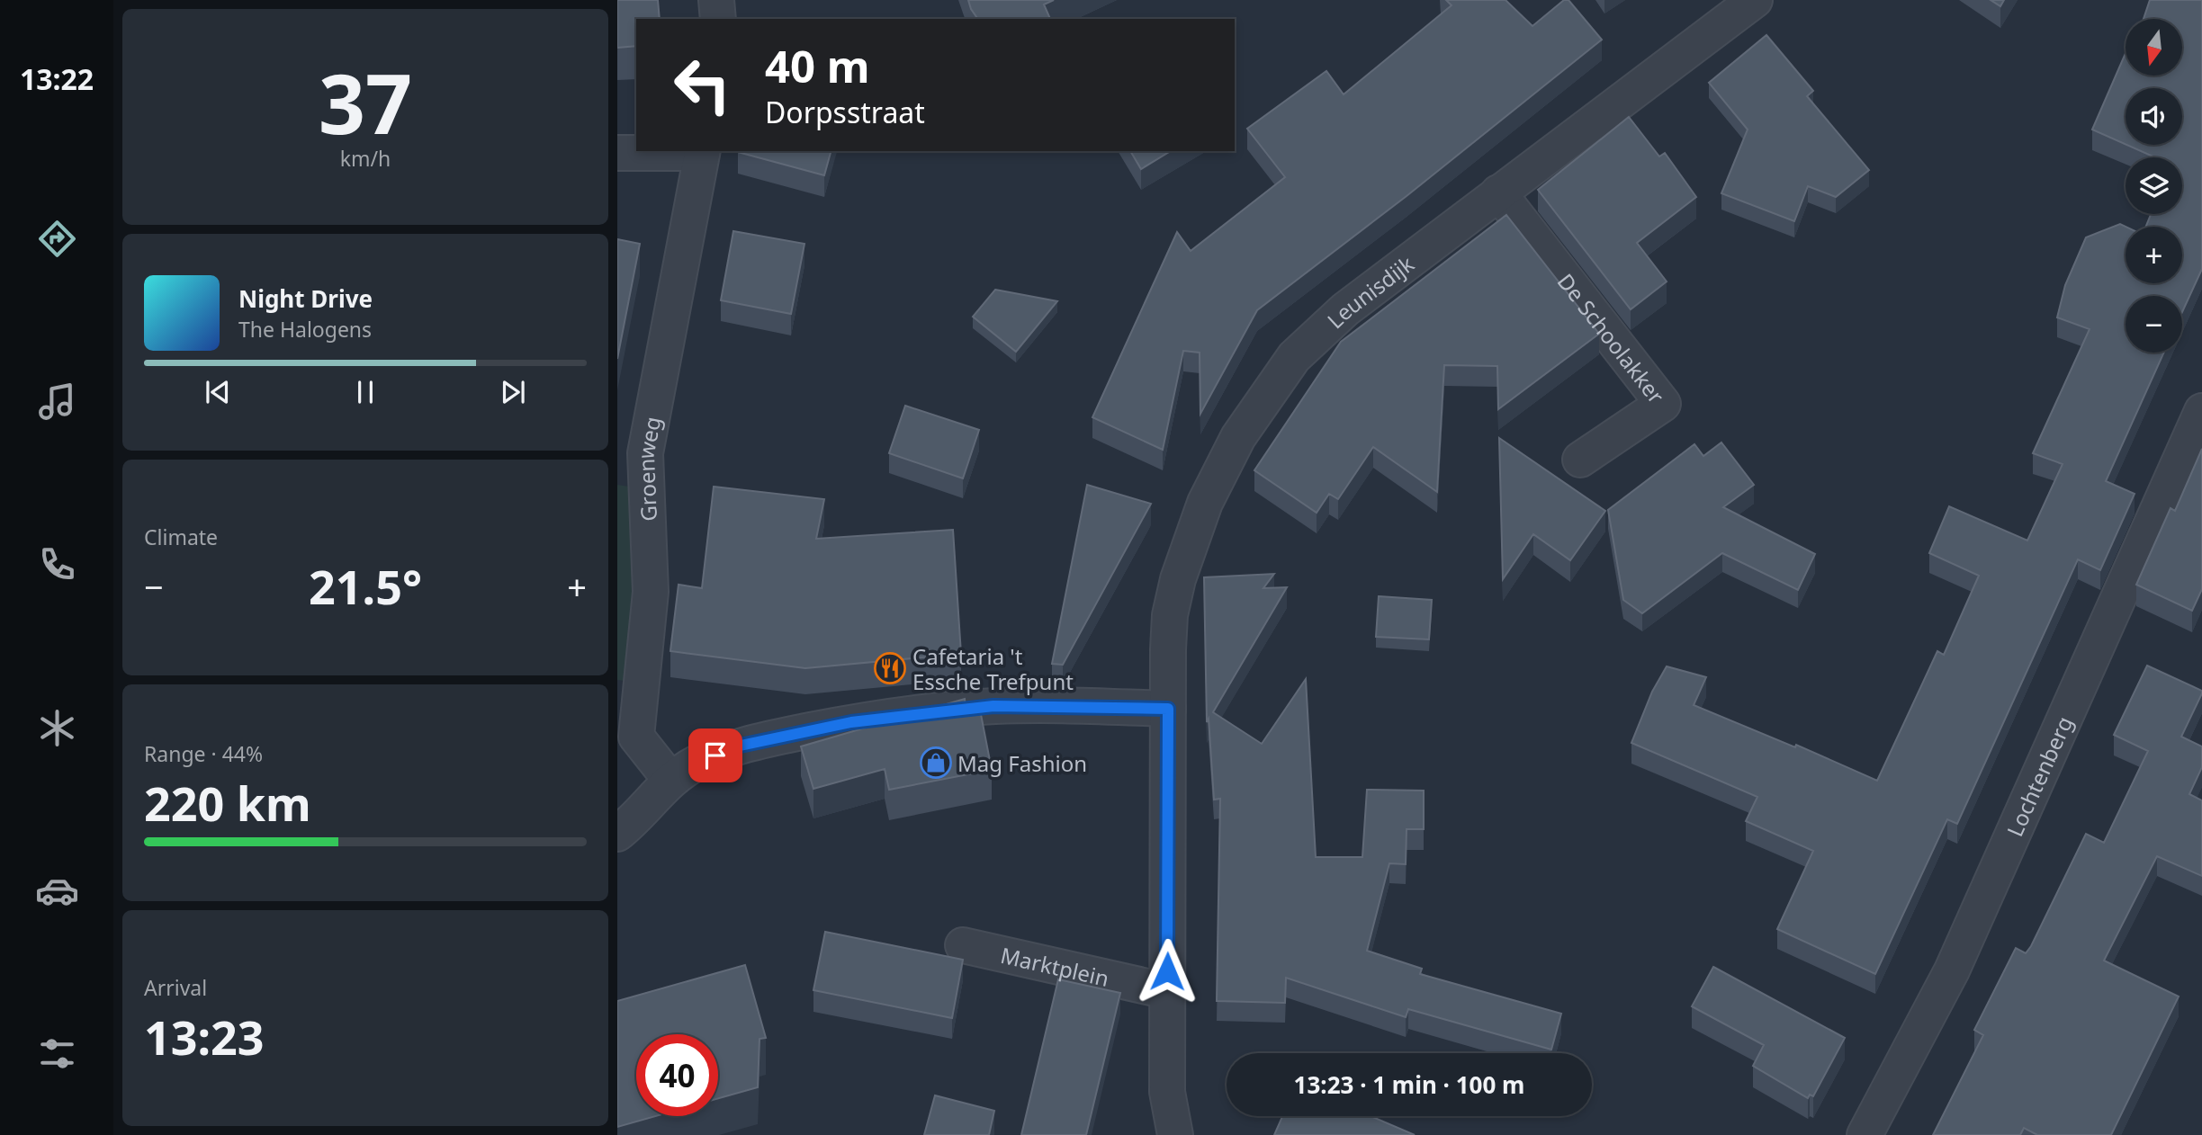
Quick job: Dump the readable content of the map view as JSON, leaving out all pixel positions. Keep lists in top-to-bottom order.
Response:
{
  "streets": {
    "street": [
      "Leunisdijk",
      "De Schoolakker",
      "Groenweg",
      "Lochtenberg",
      "Marktplein"
    ]
  },
  "crossings": [
    ["Leunisdijk", "De Schoolakker"]
  ],
  "places": {
    "restaurant": ["Cafetaria 't Essche Trefpunt"],
    "shop": ["Mag Fashion"]
  },
  "north": "bottom",
  "page": {
    "tabs": "13:22",
    "tile": [
      ["37", "km/h"],
      "Climate",
      ["Range · 44%", "220 km"],
      ["Arrival", "13:23"]
    ],
    "map_buttons": ["+", "−"],
    "turn": ["40 m", "Dorpsstraat"],
    "song": ["Night Drive", "The Halogens"],
    "heat": ["−", "21.5°", "+"],
    "limit": "40",
    "trip": "13:23 · 1 min · 100 m"
  }
}
